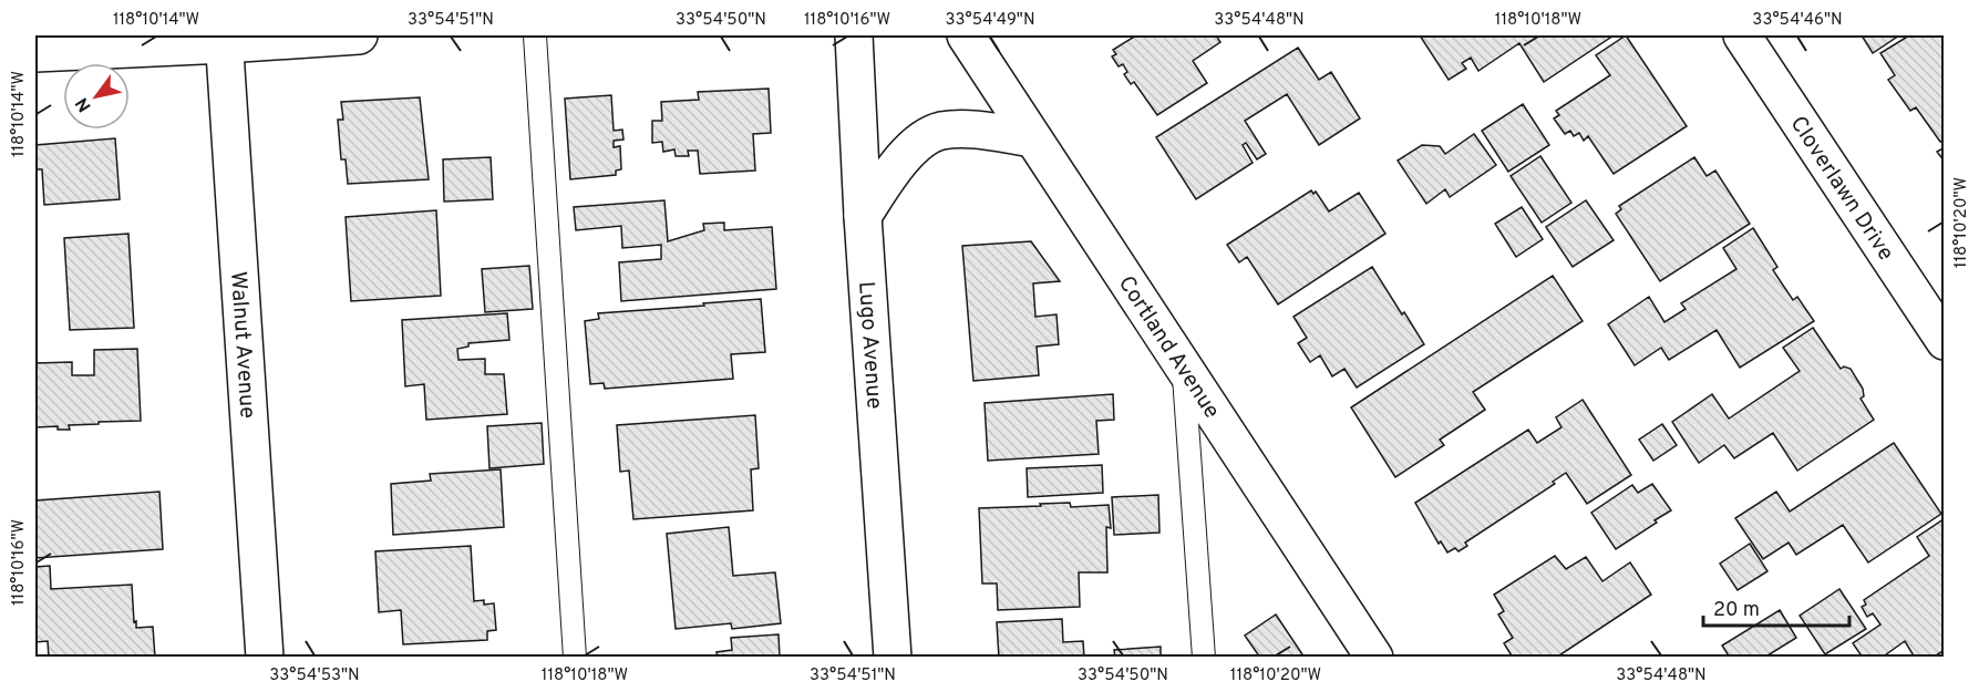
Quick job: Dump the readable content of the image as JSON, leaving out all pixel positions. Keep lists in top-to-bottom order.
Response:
{
  "streets": {
    "street": [
      "Cloverlawn Drive",
      "Walnut Avenue",
      "Cortland Avenue",
      "Lugo Avenue"
    ]
  },
  "scale_bar": "20 m",
  "north": "bottom left",
  "coordinates": [
    "118°10'14\"W",
    "33°54'51\"N",
    "33°54'50\"N",
    "118°10'16\"W",
    "33°54'49\"N",
    "33°54'48\"N",
    "118°10'18\"W",
    "33°54'46\"N",
    "118°10'20\"W",
    "33°54'53\"N"
  ]
}
